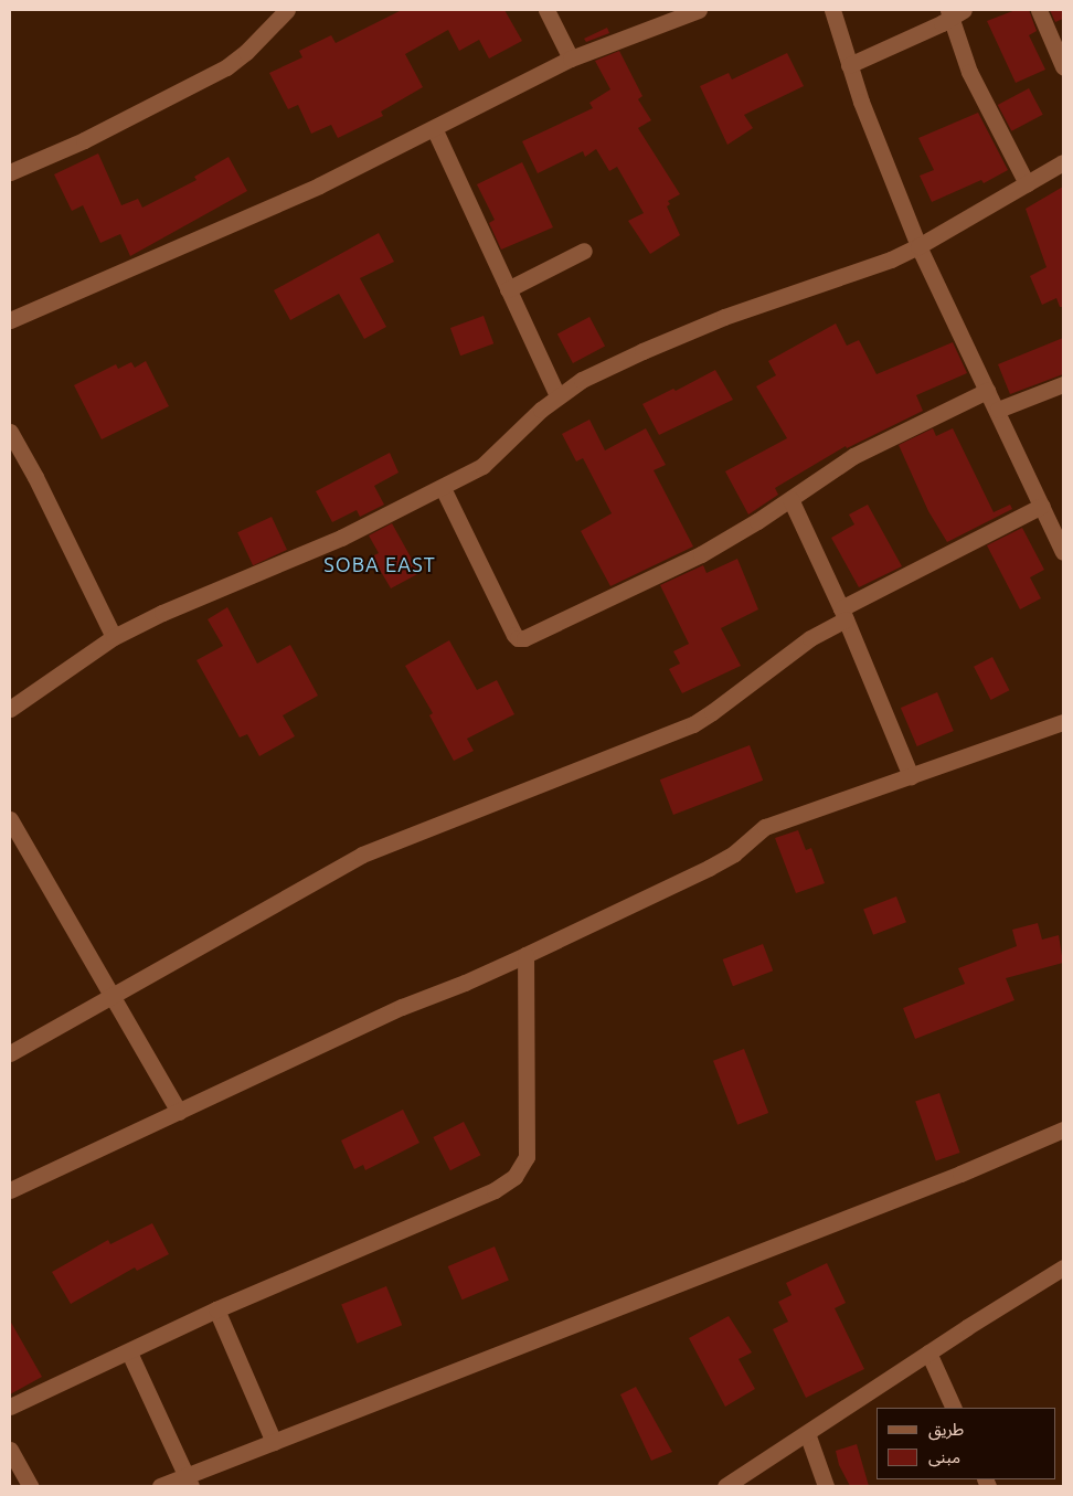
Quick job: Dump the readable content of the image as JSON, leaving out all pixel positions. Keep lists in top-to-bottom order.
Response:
{
  "districts": ["SOBA EAST"],
  "legend": ["طريق", "مبنى"]
}
